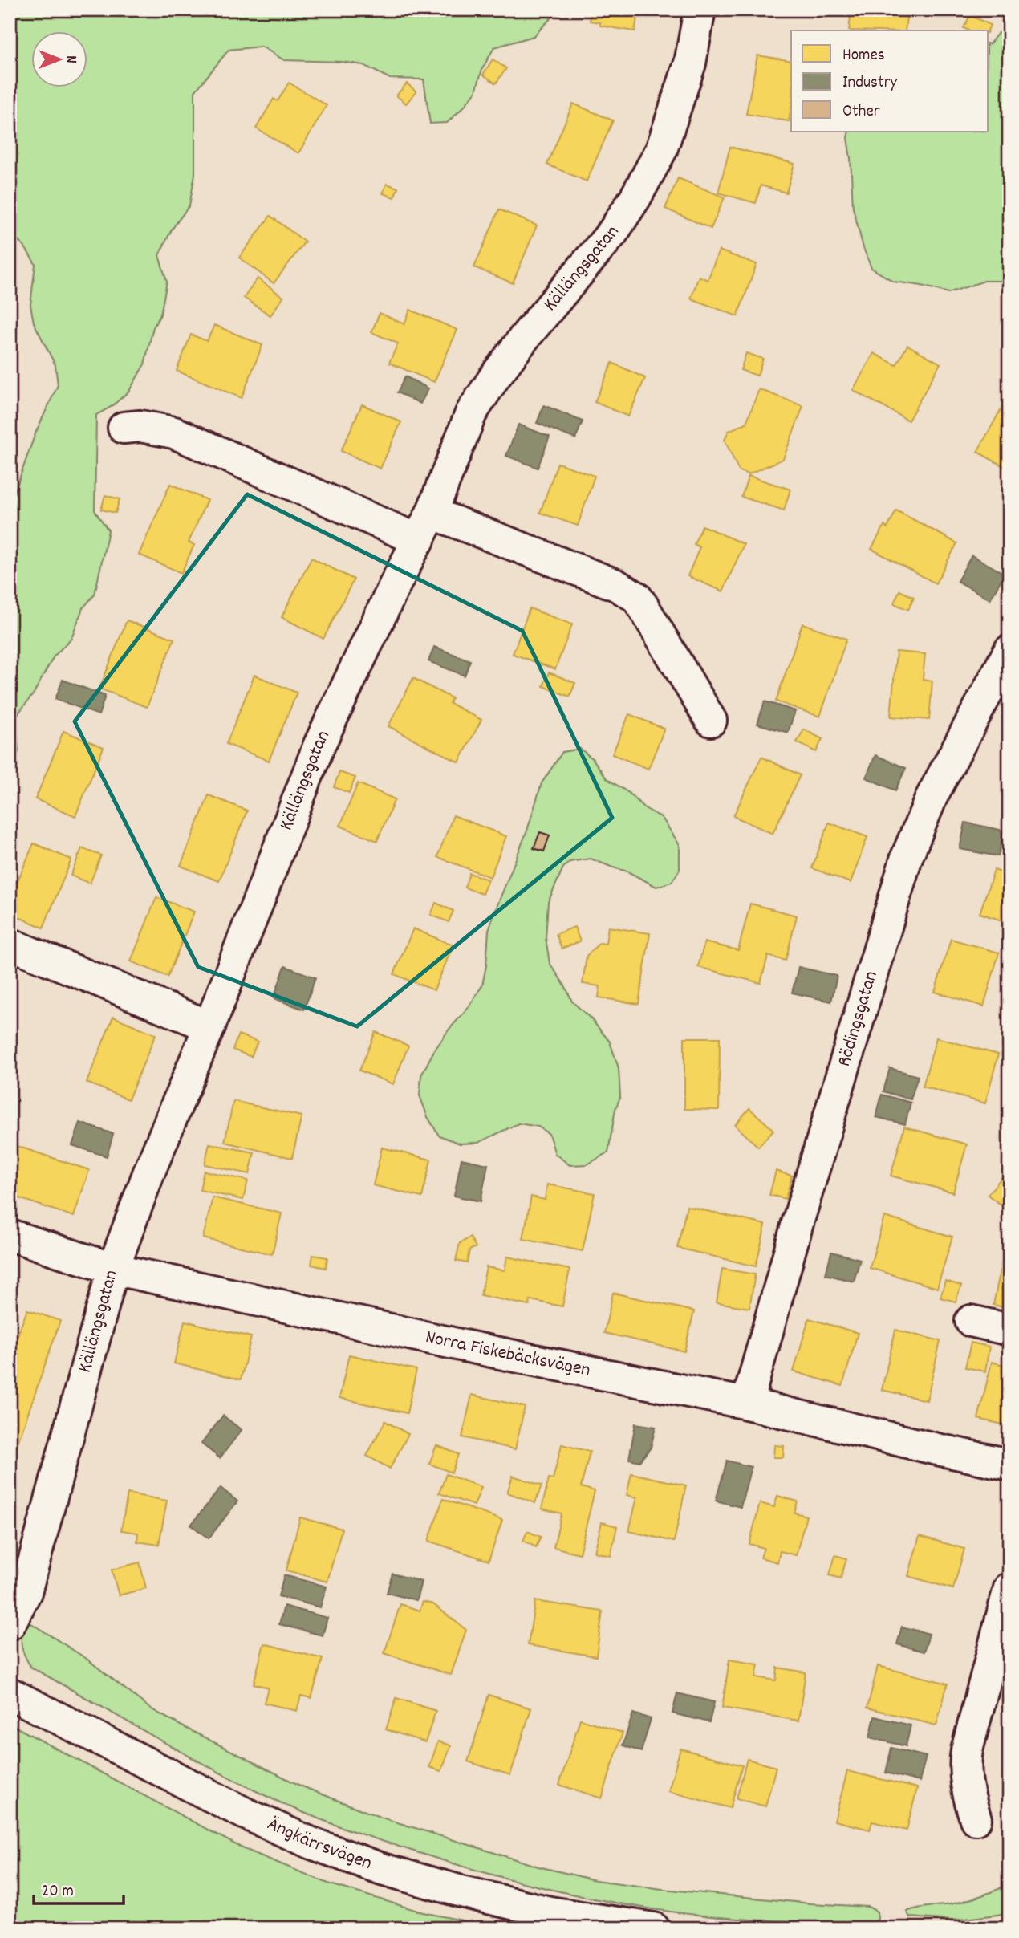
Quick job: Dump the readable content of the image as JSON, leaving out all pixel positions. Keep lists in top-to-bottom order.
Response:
{
  "streets": {
    "street": [
      "Källängsgatan",
      "Rödingsgatan",
      "Norra Fiskebäcksvägen",
      "Ängkärrsvägen"
    ]
  },
  "crossings": [
    ["Källängsgatan", "Norra Fiskebäcksvägen"],
    ["Rödingsgatan", "Norra Fiskebäcksvägen"]
  ],
  "legend": ["Homes", "Industry", "Other"],
  "scale_bar": "20 m",
  "north": "right"
}
